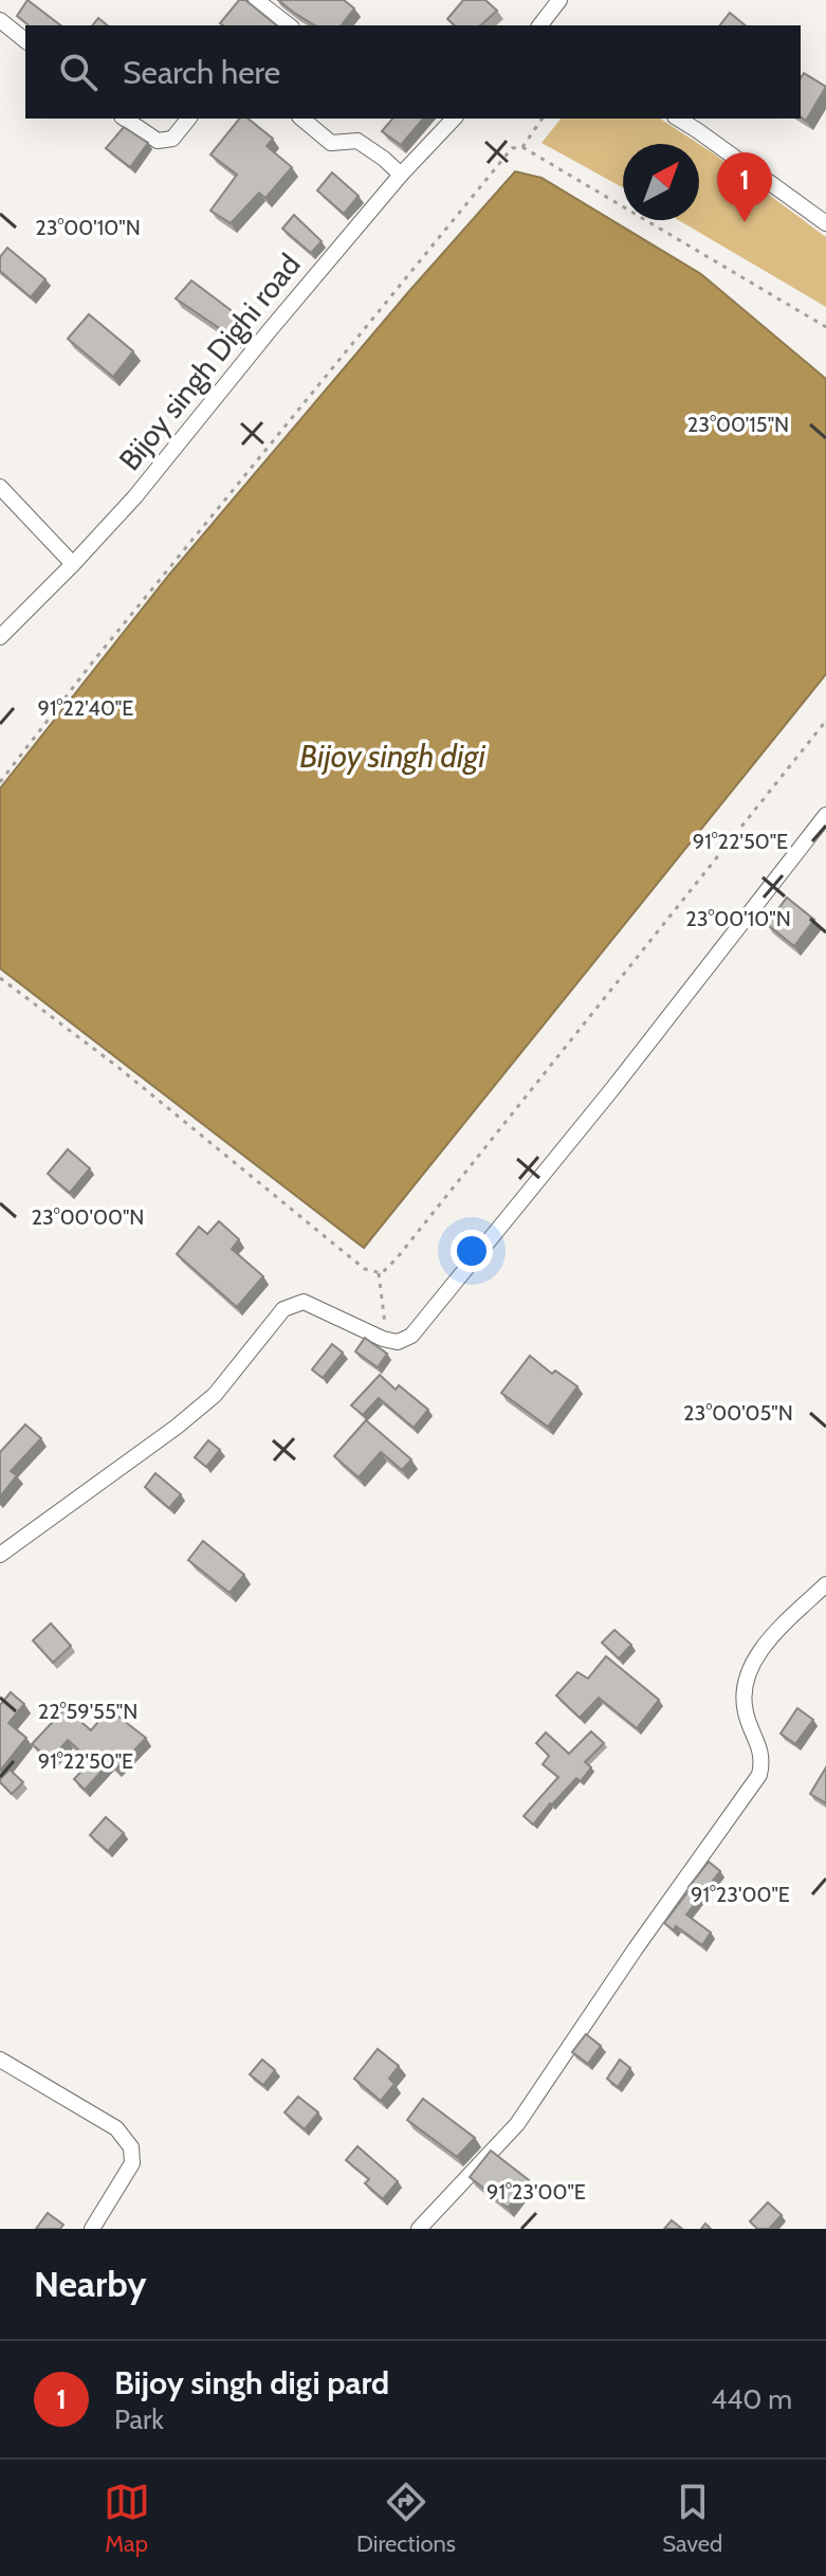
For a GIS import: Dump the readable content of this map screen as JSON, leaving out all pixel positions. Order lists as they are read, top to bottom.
{
  "streets": {
    "street": ["Bijoy singh Dighi road"]
  },
  "water": ["Bijoy singh digi"],
  "north": "top right",
  "page": {
    "search": "Search here",
    "pins": "1",
    "heading": "Nearby",
    "list": [
      {
        "mark": "1",
        "name": "Bijoy singh digi pard",
        "note": "Park",
        "value": "440 m"
      }
    ],
    "nav": ["Map", "Directions", "Saved"]
  },
  "coordinates": [
    "23°00'10\"N",
    "23°00'15\"N",
    "91°22'40\"E",
    "91°22'50\"E",
    "23°00'00\"N",
    "23°00'05\"N",
    "22°59'55\"N",
    "91°23'00\"E"
  ]
}
